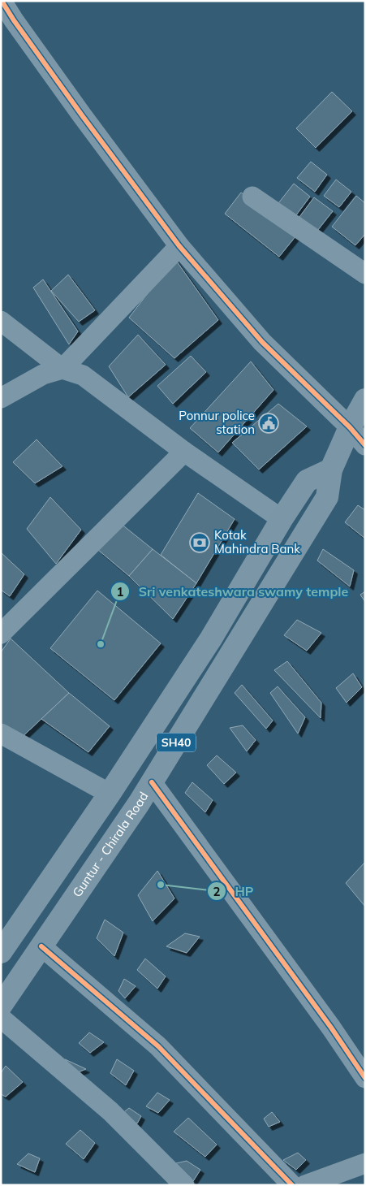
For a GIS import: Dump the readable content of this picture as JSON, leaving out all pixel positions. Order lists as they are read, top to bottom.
{
  "streets": {
    "main road": ["SH40", "Guntur - Chirala Road"]
  },
  "crossings": [
    ["SH40", "Guntur - Chirala Road"]
  ],
  "places": {
    "public building": ["Ponnur police station"],
    "bank": ["Kotak Mahindra Bank"],
    "other": ["Sri venkateshwara swamy temple", "HP"]
  }
}
